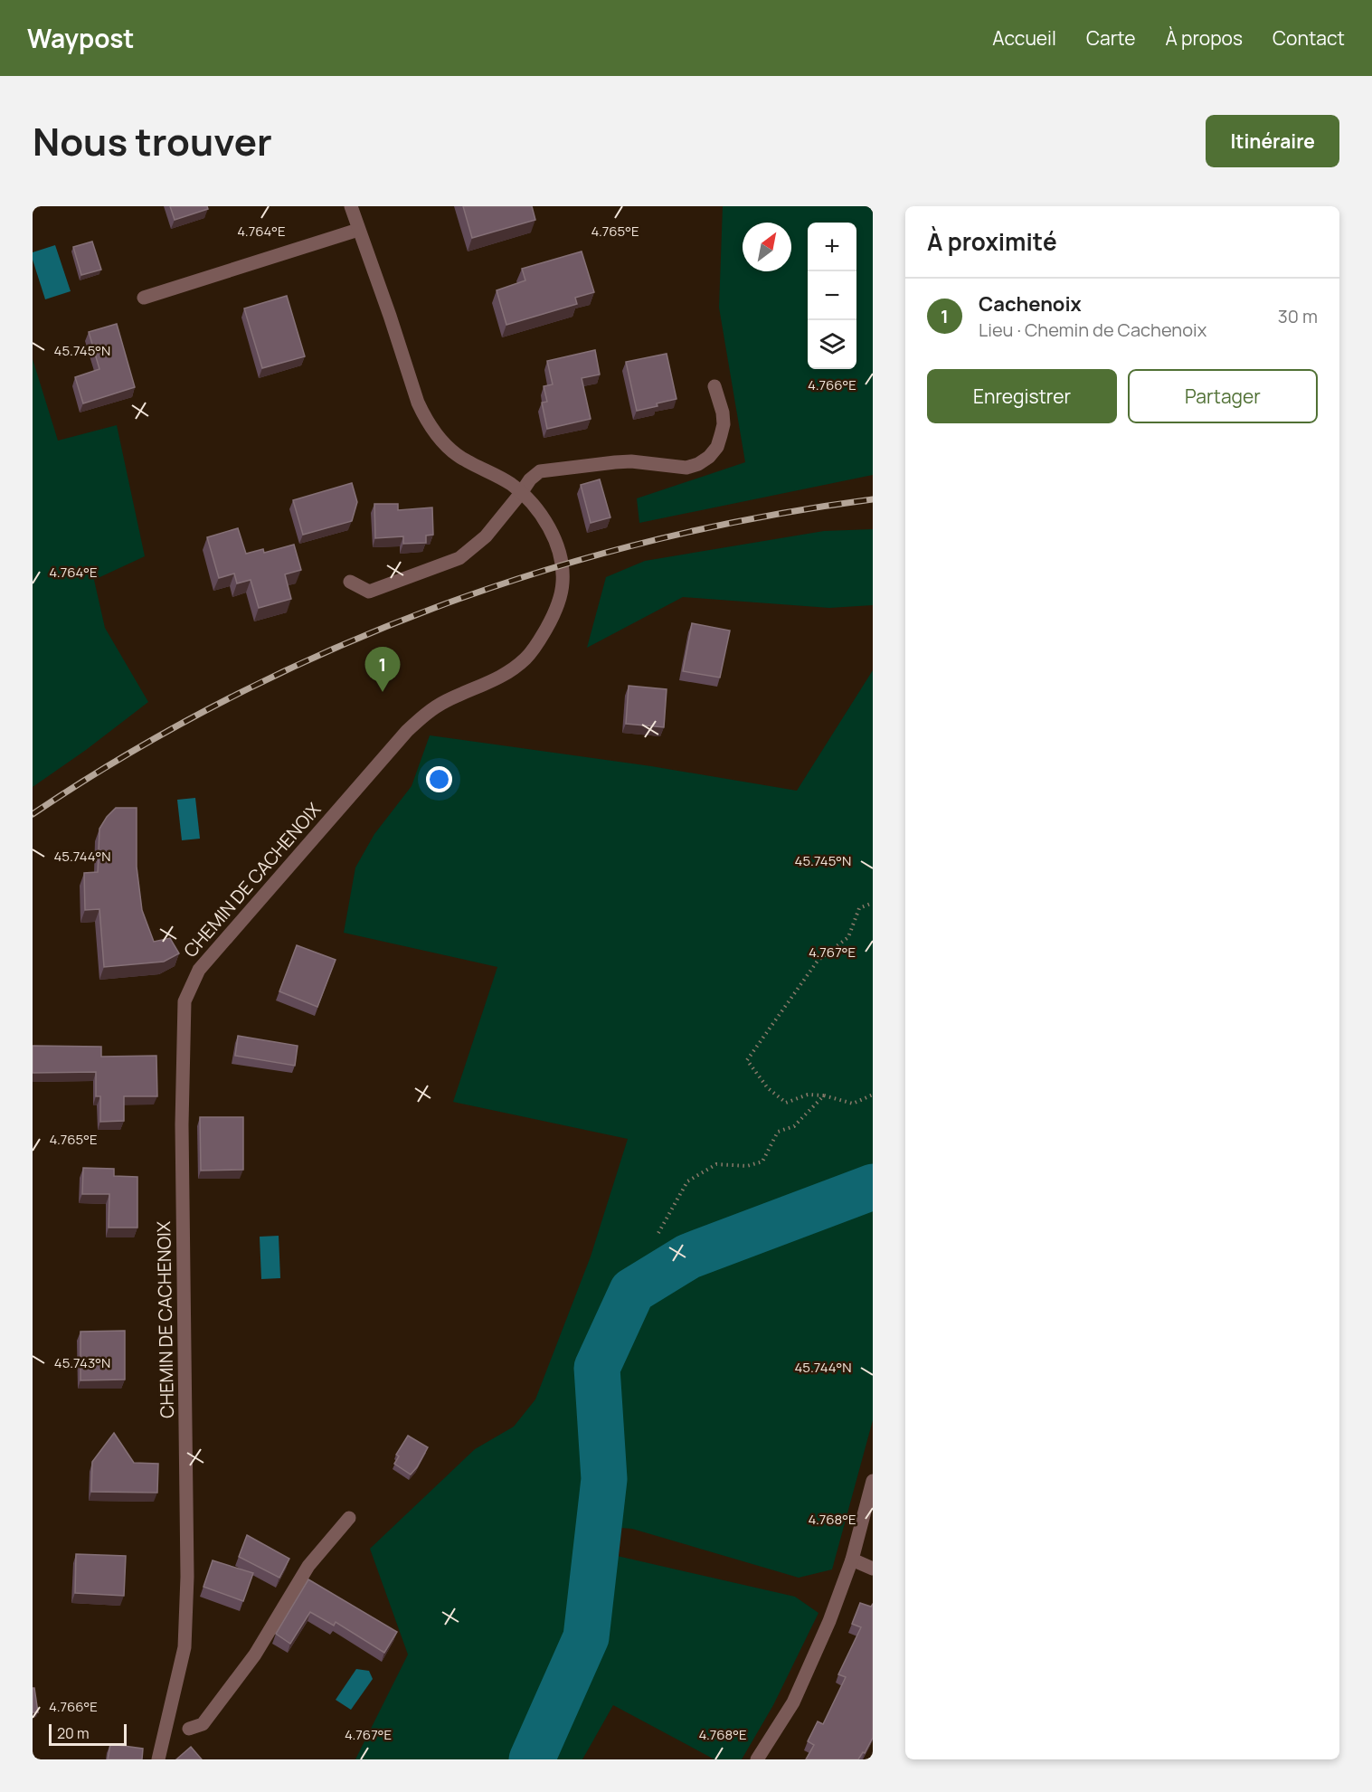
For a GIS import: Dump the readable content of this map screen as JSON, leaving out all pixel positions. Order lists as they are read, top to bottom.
{
  "streets": {
    "street": ["CHEMIN DE CACHENOIX"]
  },
  "scale_bar": "20 m",
  "north": "top right",
  "page": {
    "header": "Waypost",
    "nav": [
      "Accueil",
      "Carte",
      "À propos",
      "Contact"
    ],
    "title": "Nous trouver",
    "buttons": [
      "Itinéraire",
      ["Enregistrer", "Partager"]
    ],
    "heading": "À proximité",
    "map_buttons": ["+", "−"],
    "list": [
      {
        "mark": "1",
        "name": "Cachenoix",
        "note": "Lieu · Chemin de Cachenoix",
        "value": "30 m"
      }
    ],
    "pins": "1",
    "scale": "20 m"
  },
  "coordinates": [
    "4.764°E",
    "4.765°E",
    "45.745°N",
    "4.766°E",
    "45.744°N",
    "4.767°E",
    "45.743°N",
    "4.768°E"
  ]
}
